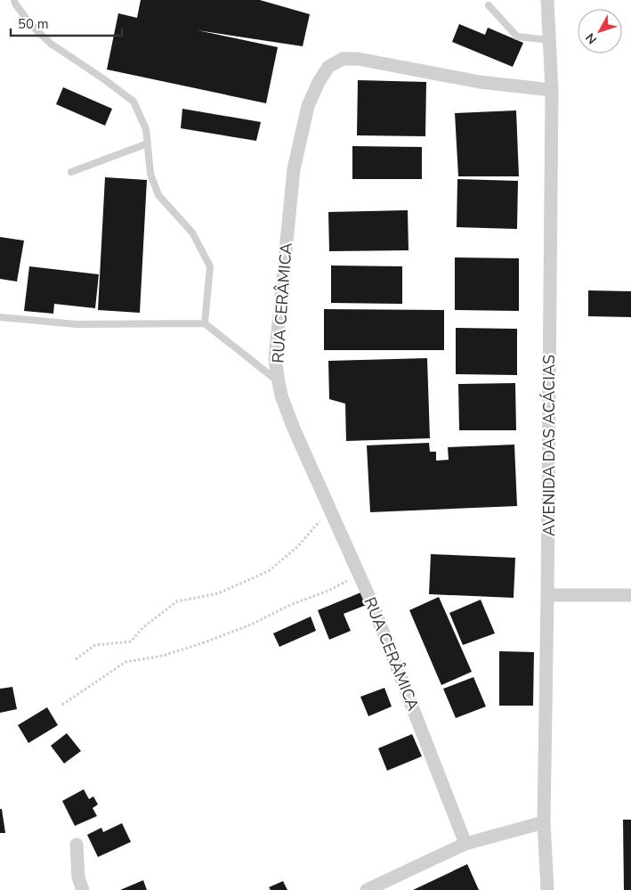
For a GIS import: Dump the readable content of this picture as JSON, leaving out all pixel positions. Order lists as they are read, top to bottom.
{
  "streets": {
    "street": ["RUA CERÂMICA", "AVENIDA DAS ACÁCIAS"]
  },
  "crossings": [
    ["RUA CERÂMICA", "AVENIDA DAS ACÁCIAS"]
  ],
  "scale_bar": "50 m",
  "north": "bottom left"
}
